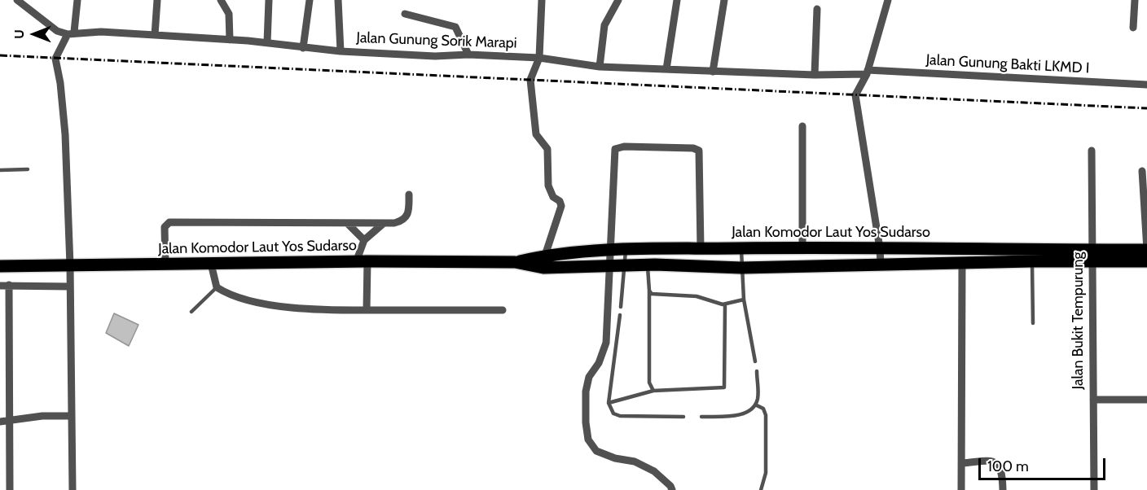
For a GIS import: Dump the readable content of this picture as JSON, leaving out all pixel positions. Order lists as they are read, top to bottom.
{
  "streets": {
    "highway": ["Jalan Komodor Laut Yos Sudarso"],
    "street": ["Jalan Gunung Sorik Marapi", "Jalan Gunung Bakti LKMD I", "Jalan Bukit Tempurung"]
  },
  "crossings": [
    ["Jalan Gunung Sorik Marapi", "Jalan Gunung Bakti LKMD I"],
    ["Jalan Komodor Laut Yos Sudarso", "Jalan Bukit Tempurung"]
  ],
  "scale_bar": "100 m",
  "north": "left"
}
